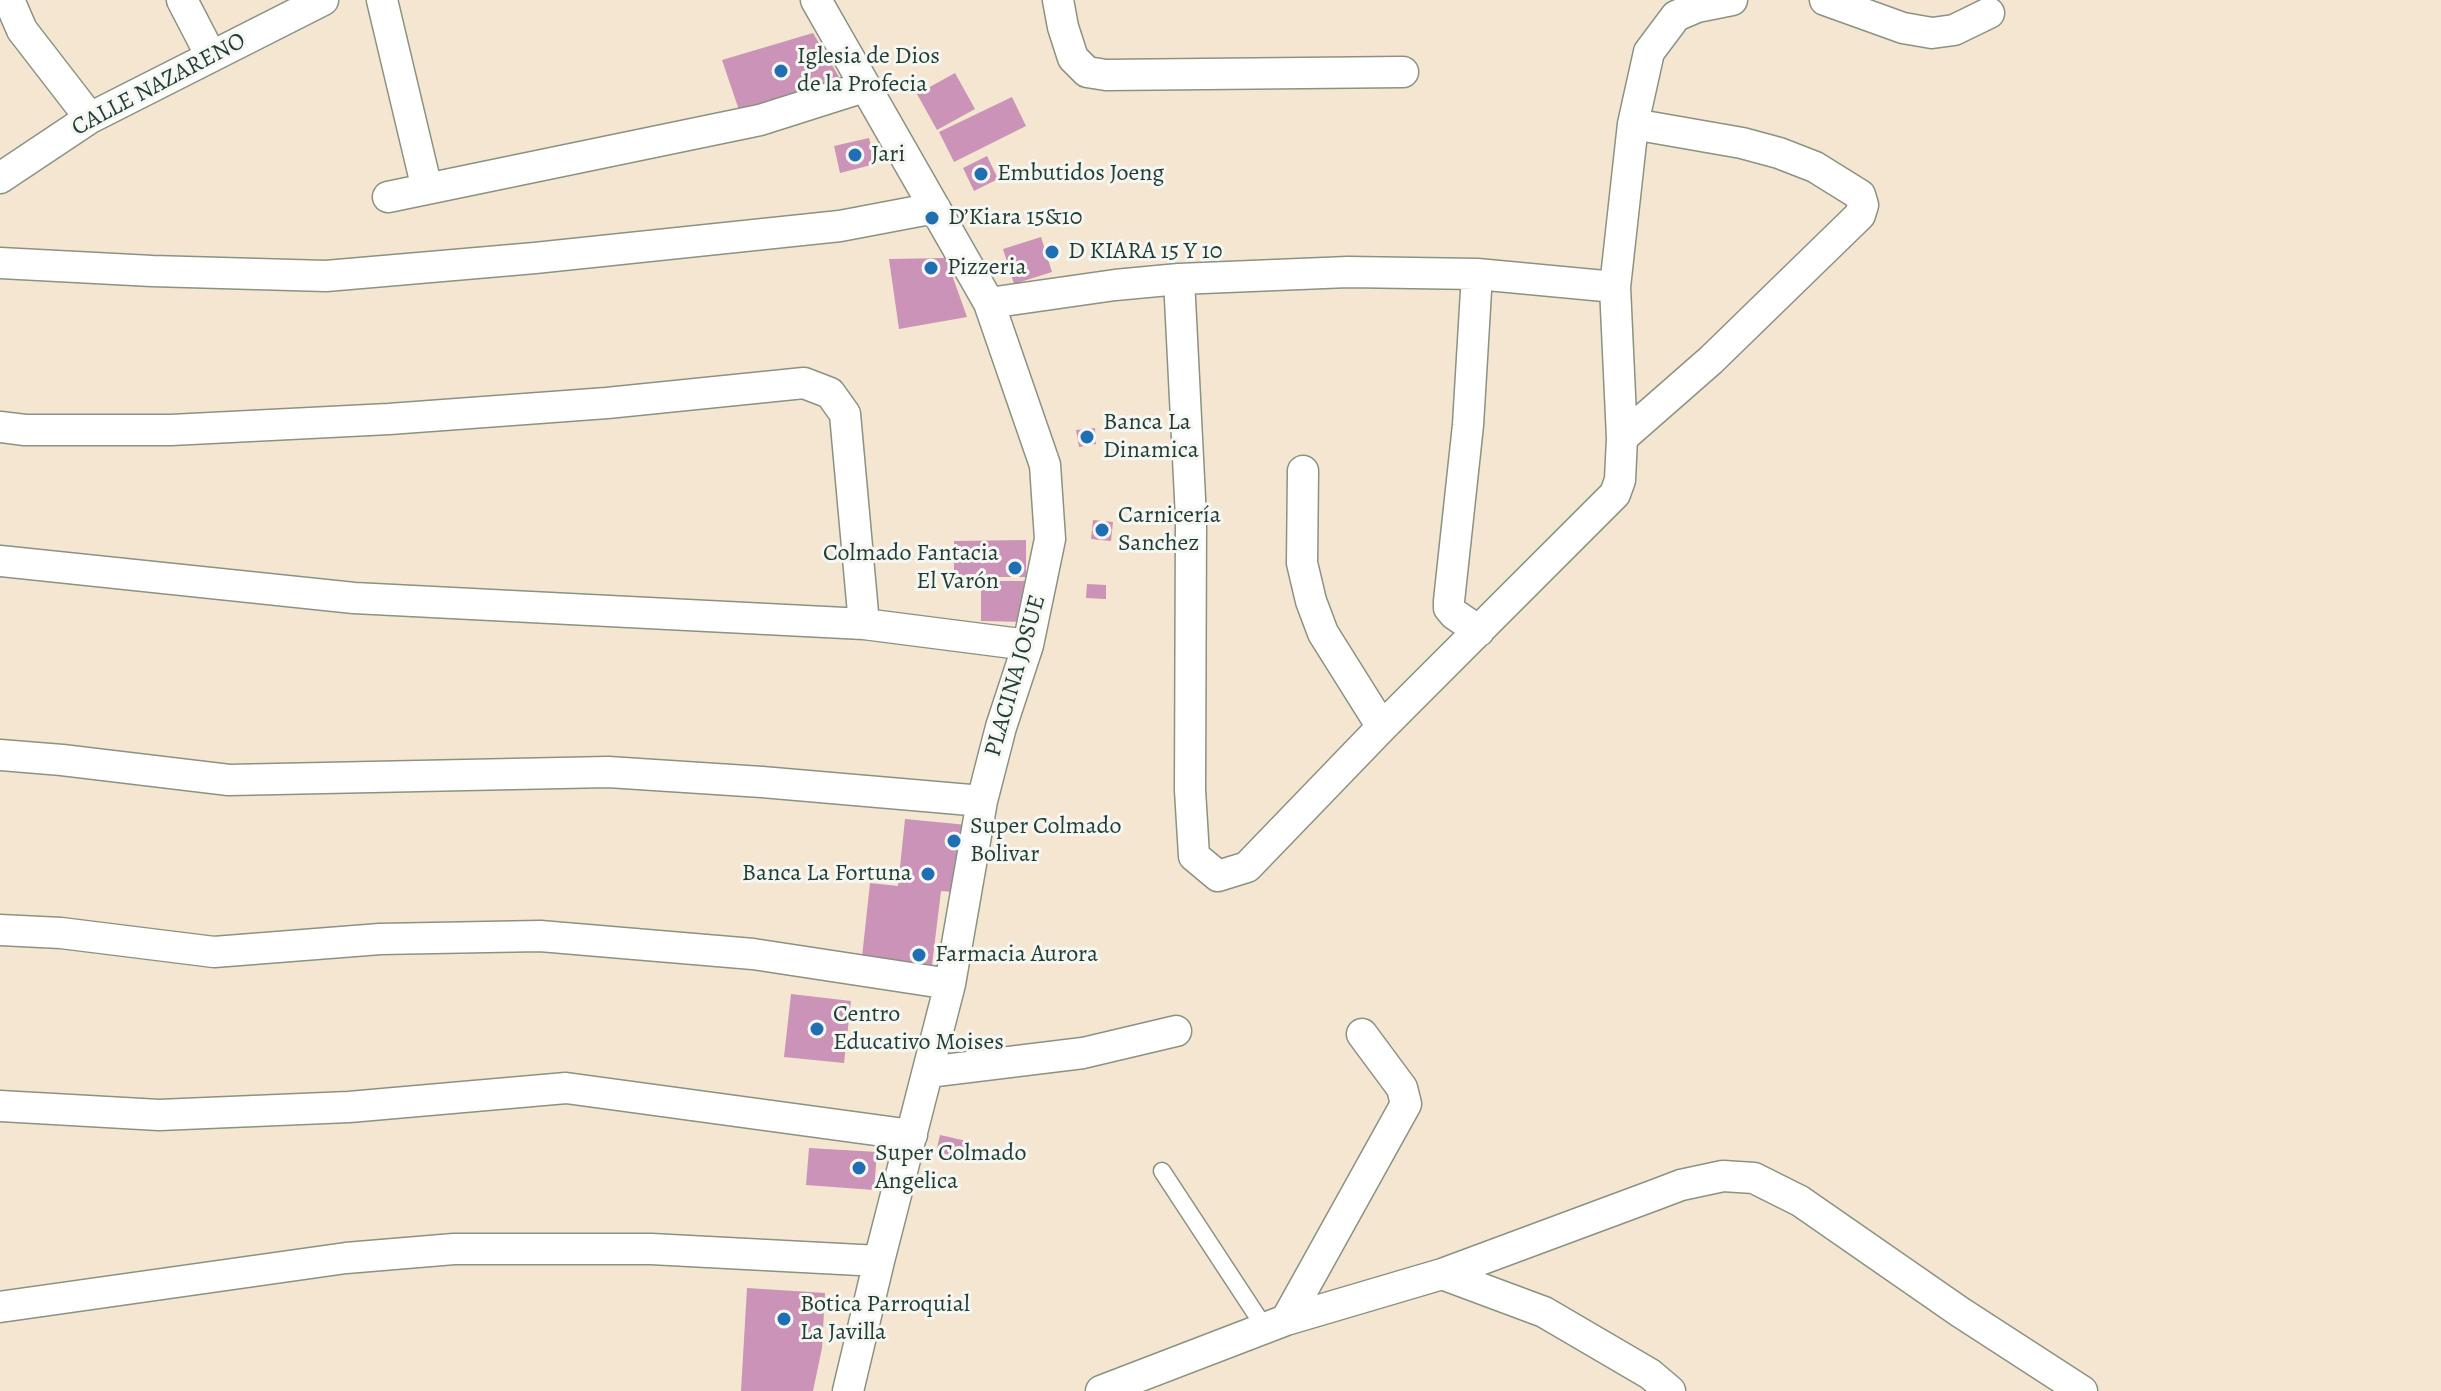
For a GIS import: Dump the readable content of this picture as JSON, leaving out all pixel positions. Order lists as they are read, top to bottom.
{
  "streets": {
    "street": ["CALLE NAZARENO", "PLACINA JOSUE"]
  },
  "places": [
    "Iglesia de Dios de la Profecia",
    "Jari",
    "Embutidos Joeng",
    "D’Kiara 15&10",
    "D KIARA 15 Y 10",
    "Pizzeria",
    "Banca La Dinamica",
    "Carnicería Sanchez",
    "Colmado Fantacia El Varón",
    "Super Colmado Bolivar",
    "Banca La Fortuna",
    "Farmacia Aurora",
    "Centro Educativo Moises",
    "Super Colmado Angelica",
    "Botica Parroquial La Javilla"
  ]
}
